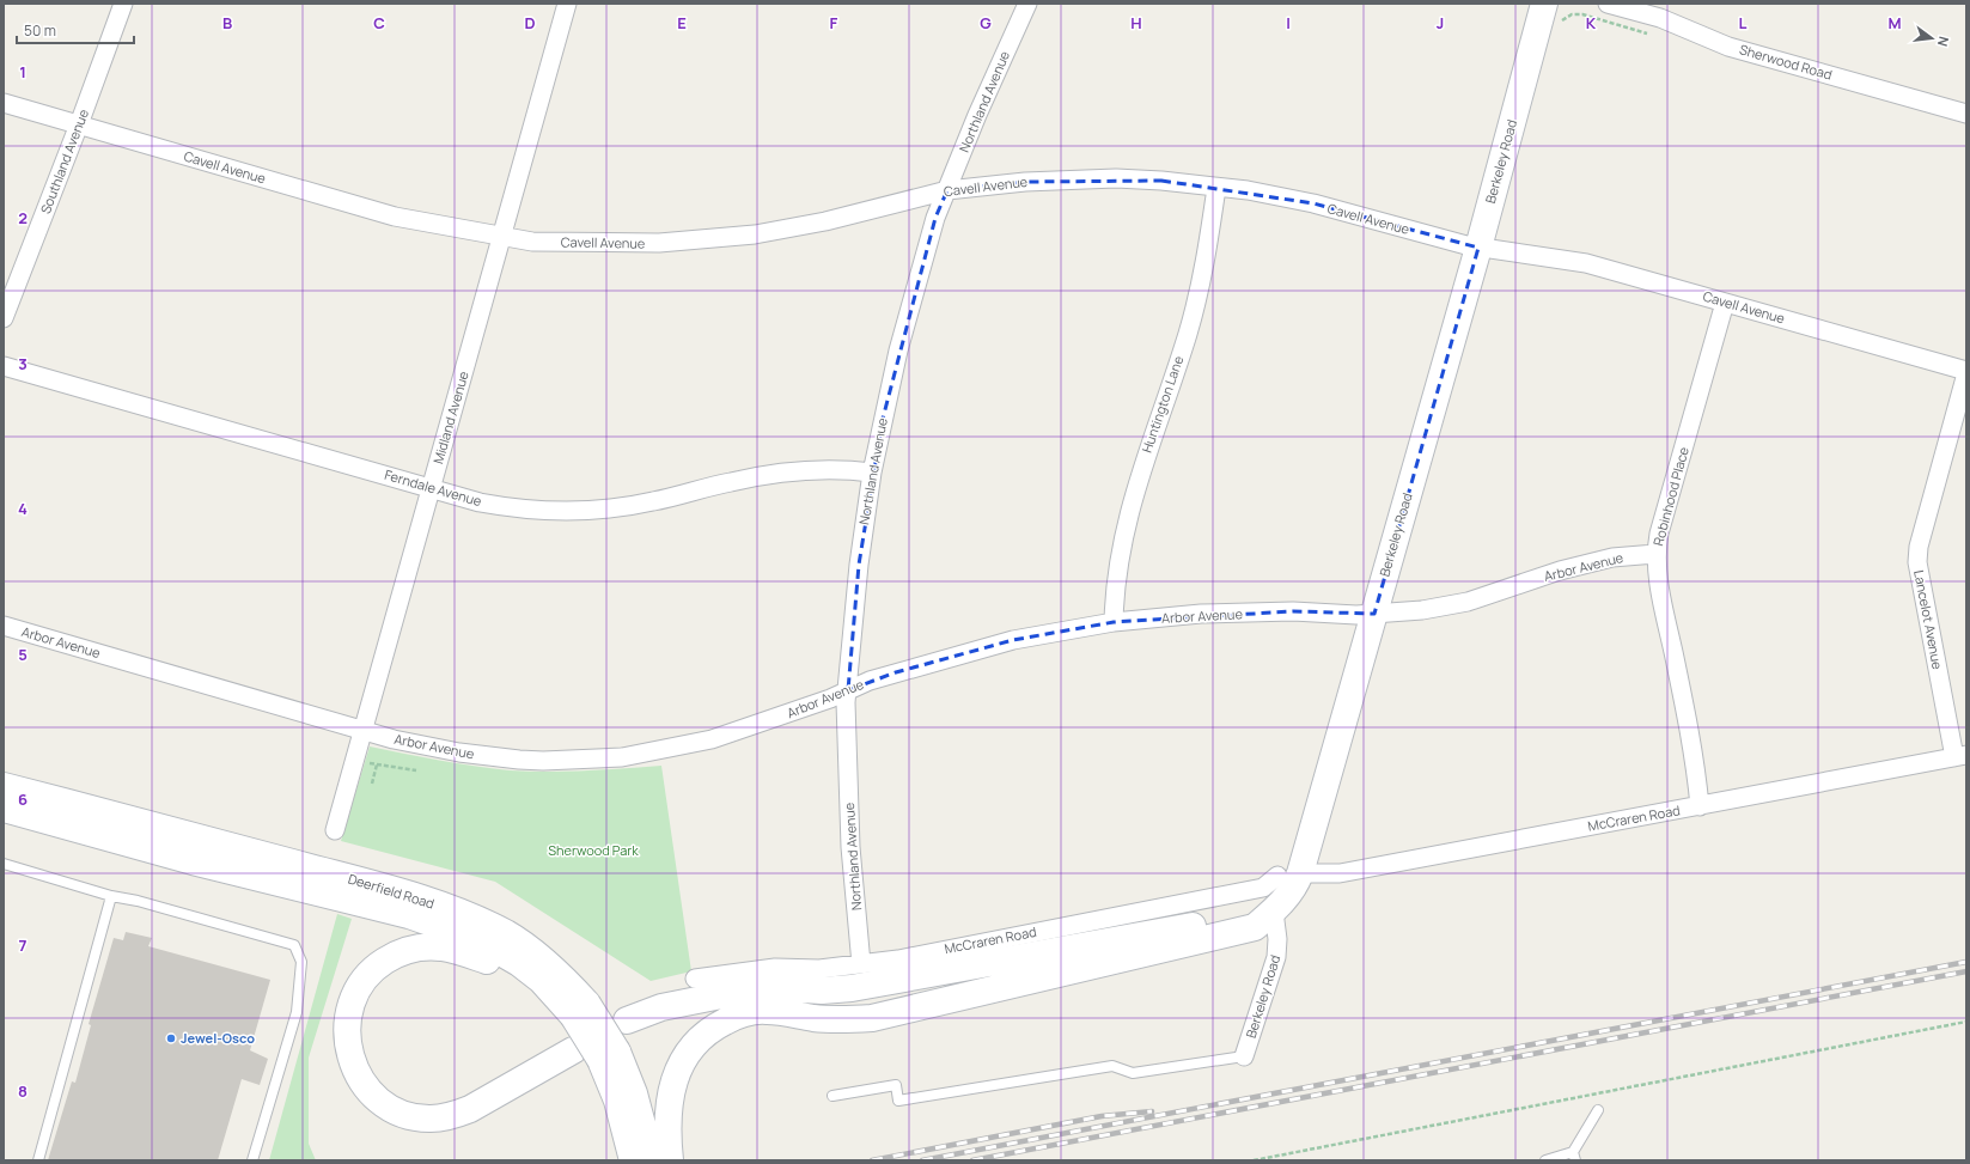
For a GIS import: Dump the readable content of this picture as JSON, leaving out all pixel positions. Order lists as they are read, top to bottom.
{
  "streets": {
    "main road": ["Berkeley Road", "Deerfield Road"],
    "street": [
      "Sherwood Road",
      "Northland Avenue",
      "Southland Avenue",
      "Cavell Avenue",
      "Huntington Lane",
      "Midland Avenue",
      "Ferndale Avenue",
      "Robinhood Place",
      "Arbor Avenue",
      "Lancelot Avenue",
      "McCraren Road"
    ]
  },
  "crossings": [
    ["Northland Avenue", "Cavell Avenue"],
    ["Northland Avenue", "Ferndale Avenue"],
    ["Northland Avenue", "Arbor Avenue"],
    ["Northland Avenue", "McCraren Road"],
    ["Southland Avenue", "Cavell Avenue"],
    ["Berkeley Road", "Cavell Avenue"],
    ["Berkeley Road", "Arbor Avenue"],
    ["Berkeley Road", "McCraren Road"],
    ["Cavell Avenue", "Huntington Lane"],
    ["Cavell Avenue", "Midland Avenue"],
    ["Cavell Avenue", "Robinhood Place"],
    ["Cavell Avenue", "Lancelot Avenue"],
    ["Huntington Lane", "Arbor Avenue"],
    ["Midland Avenue", "Ferndale Avenue"],
    ["Midland Avenue", "Arbor Avenue"],
    ["Robinhood Place", "Arbor Avenue"],
    ["Robinhood Place", "McCraren Road"],
    ["Lancelot Avenue", "McCraren Road"]
  ],
  "parks": ["Sherwood Park"],
  "places": ["Jewel-Osco"],
  "scale_bar": "50 m",
  "north": "right",
  "grid": {
    "columns": [
      "B",
      "C",
      "D",
      "E",
      "F",
      "G",
      "H",
      "I",
      "J",
      "K",
      "L",
      "M"
    ],
    "rows": [
      "1",
      "2",
      "3",
      "4",
      "5",
      "6",
      "7",
      "8"
    ]
  }
}
